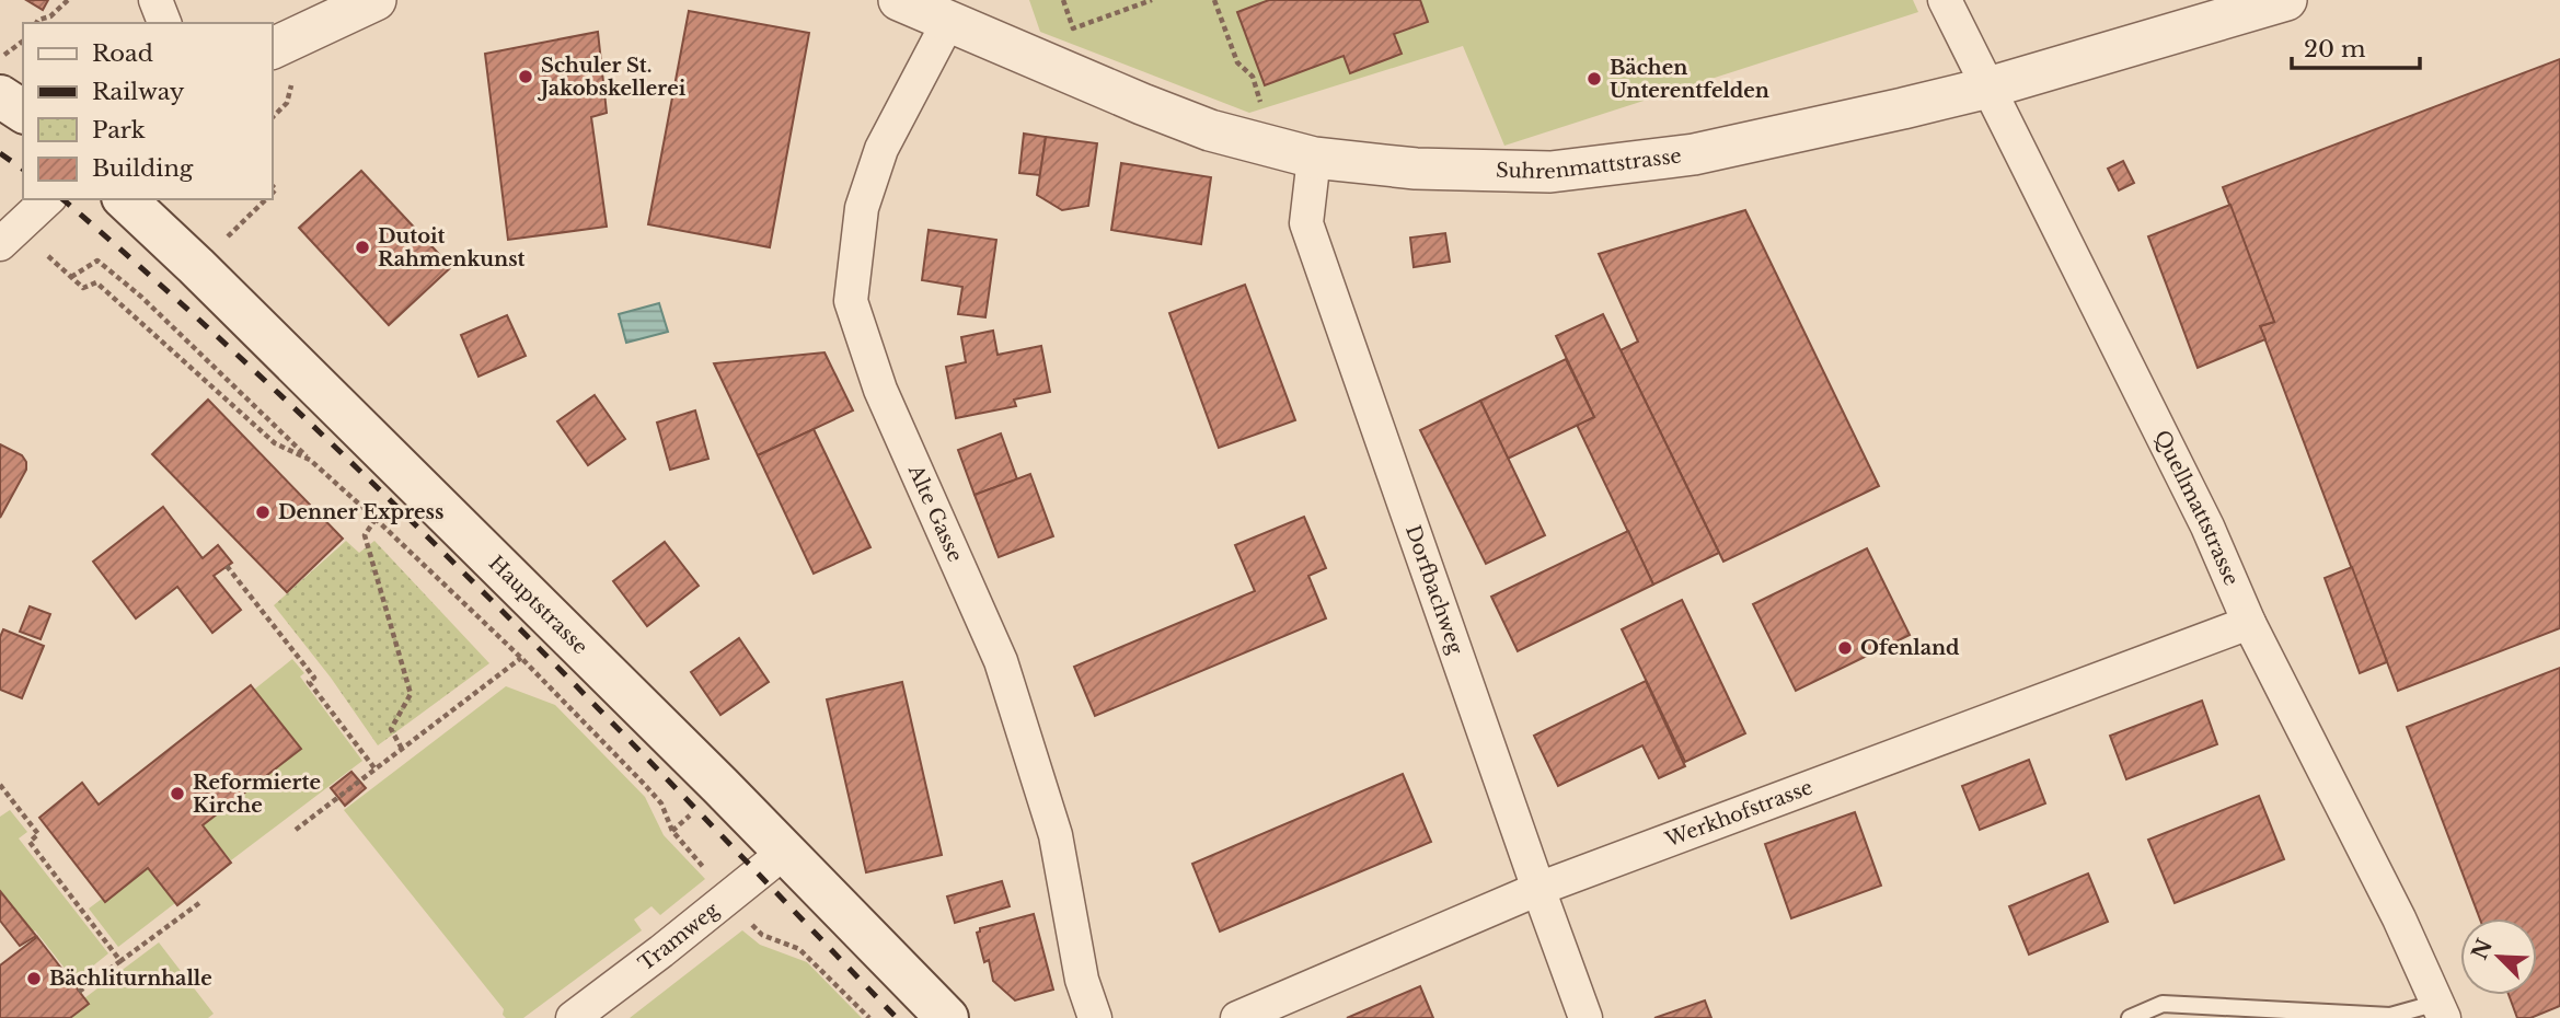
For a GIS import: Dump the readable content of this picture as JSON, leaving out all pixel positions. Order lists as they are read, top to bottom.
{
  "streets": {
    "main road": ["Hauptstrasse"],
    "street": [
      "Suhrenmattstrasse",
      "Quellmattstrasse",
      "Alte Gasse",
      "Dorfbachweg",
      "Werkhofstrasse",
      "Tramweg"
    ]
  },
  "crossings": [
    ["Suhrenmattstrasse", "Quellmattstrasse"],
    ["Suhrenmattstrasse", "Alte Gasse"],
    ["Suhrenmattstrasse", "Dorfbachweg"],
    ["Quellmattstrasse", "Werkhofstrasse"],
    ["Dorfbachweg", "Werkhofstrasse"],
    ["Hauptstrasse", "Tramweg"]
  ],
  "places": [
    "Schuler St. Jakobskellerei",
    "Bächen Unterentfelden",
    "Dutoit Rahmenkunst",
    "Denner Express",
    "Ofenland",
    "Reformierte Kirche",
    "Bächliturnhalle"
  ],
  "legend": [
    "Road",
    "Railway",
    "Park",
    "Building"
  ],
  "scale_bar": "20 m",
  "north": "top left"
}
